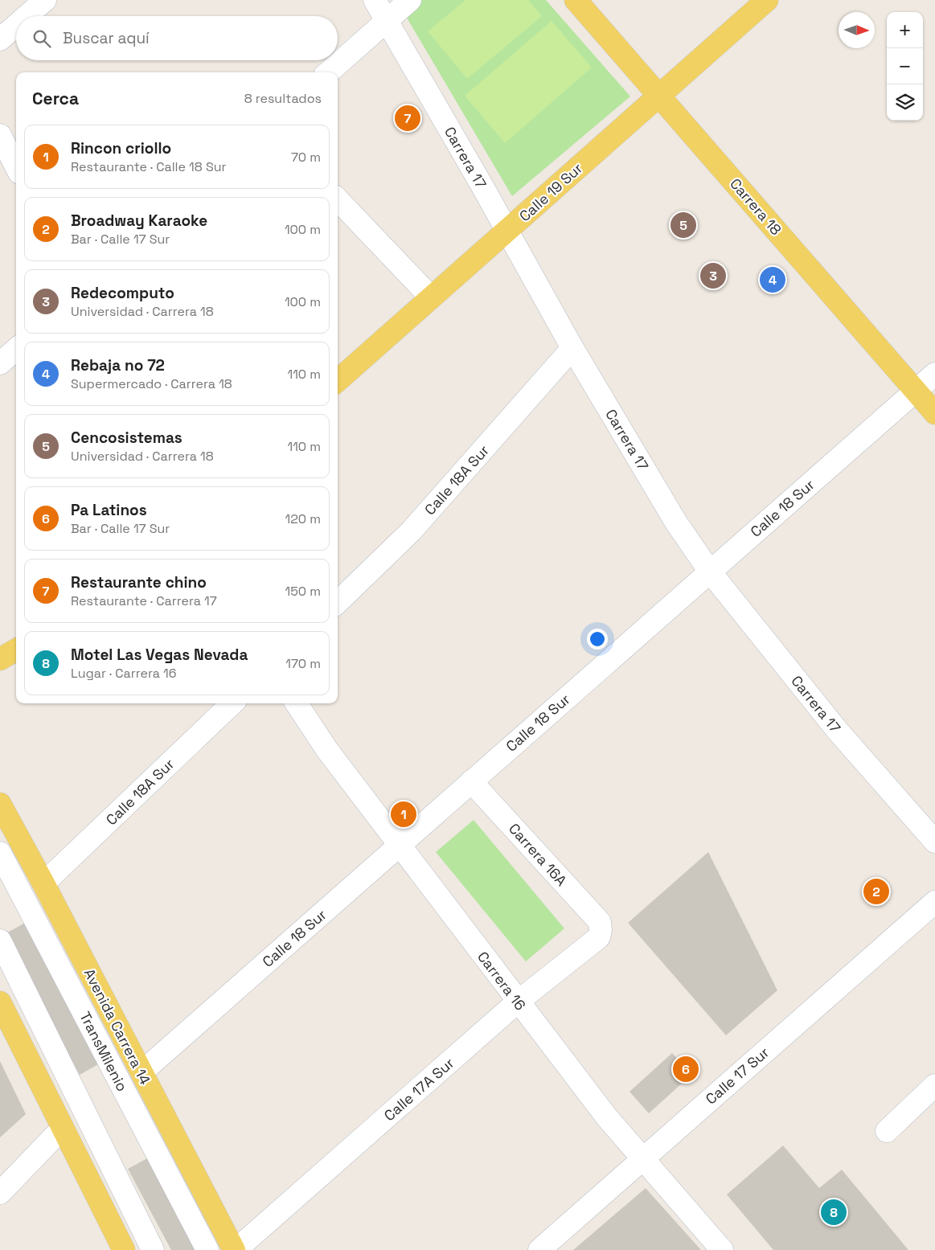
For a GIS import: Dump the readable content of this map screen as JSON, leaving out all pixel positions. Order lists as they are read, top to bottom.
{
  "streets": {
    "main road": ["Calle 19 Sur", "Carrera 18", "Avenida Carrera 14"],
    "street": [
      "Carrera 17",
      "Calle 18A Sur",
      "Calle 18 Sur",
      "Carrera 16A",
      "Carrera 16",
      "TransMilenio",
      "Calle 17 Sur",
      "Calle 17A Sur"
    ]
  },
  "crossings": [
    ["Carrera 17", "Calle 19 Sur"],
    ["Carrera 17", "Calle 18A Sur"],
    ["Carrera 17", "Calle 18 Sur"],
    ["Calle 19 Sur", "Carrera 18"],
    ["Carrera 18", "Calle 18 Sur"],
    ["Calle 18A Sur", "Avenida Carrera 14"],
    ["Calle 18 Sur", "Carrera 16A"],
    ["Calle 18 Sur", "Carrera 16"],
    ["Calle 18 Sur", "Avenida Carrera 14"],
    ["Carrera 16A", "Calle 17A Sur"],
    ["Carrera 16", "Calle 17 Sur"],
    ["Carrera 16", "Calle 17A Sur"],
    ["Avenida Carrera 14", "Calle 17A Sur"]
  ],
  "north": "right",
  "page": {
    "map_buttons": ["+", "−"],
    "search": "Buscar aquí",
    "heading": ["Cerca", "8 resultados"],
    "pins": [
      "7",
      "5",
      "3",
      "4",
      "1",
      "2",
      "6",
      "8"
    ],
    "list": [
      {
        "mark": "1",
        "name": "Rincon criollo",
        "note": "Restaurante · Calle 18 Sur",
        "value": "70 m"
      },
      {
        "mark": "2",
        "name": "Broadway Karaoke",
        "note": "Bar · Calle 17 Sur",
        "value": "100 m"
      },
      {
        "mark": "3",
        "name": "Redecomputo",
        "note": "Universidad · Carrera 18",
        "value": "100 m"
      },
      {
        "mark": "4",
        "name": "Rebaja no 72",
        "note": "Supermercado · Carrera 18",
        "value": "110 m"
      },
      {
        "mark": "5",
        "name": "Cencosistemas",
        "note": "Universidad · Carrera 18",
        "value": "110 m"
      },
      {
        "mark": "6",
        "name": "Pa Latinos",
        "note": "Bar · Calle 17 Sur",
        "value": "120 m"
      },
      {
        "mark": "7",
        "name": "Restaurante chino",
        "note": "Restaurante · Carrera 17",
        "value": "150 m"
      },
      {
        "mark": "8",
        "name": "Motel Las Vegas Nevada",
        "note": "Lugar · Carrera 16",
        "value": "170 m"
      }
    ]
  }
}
